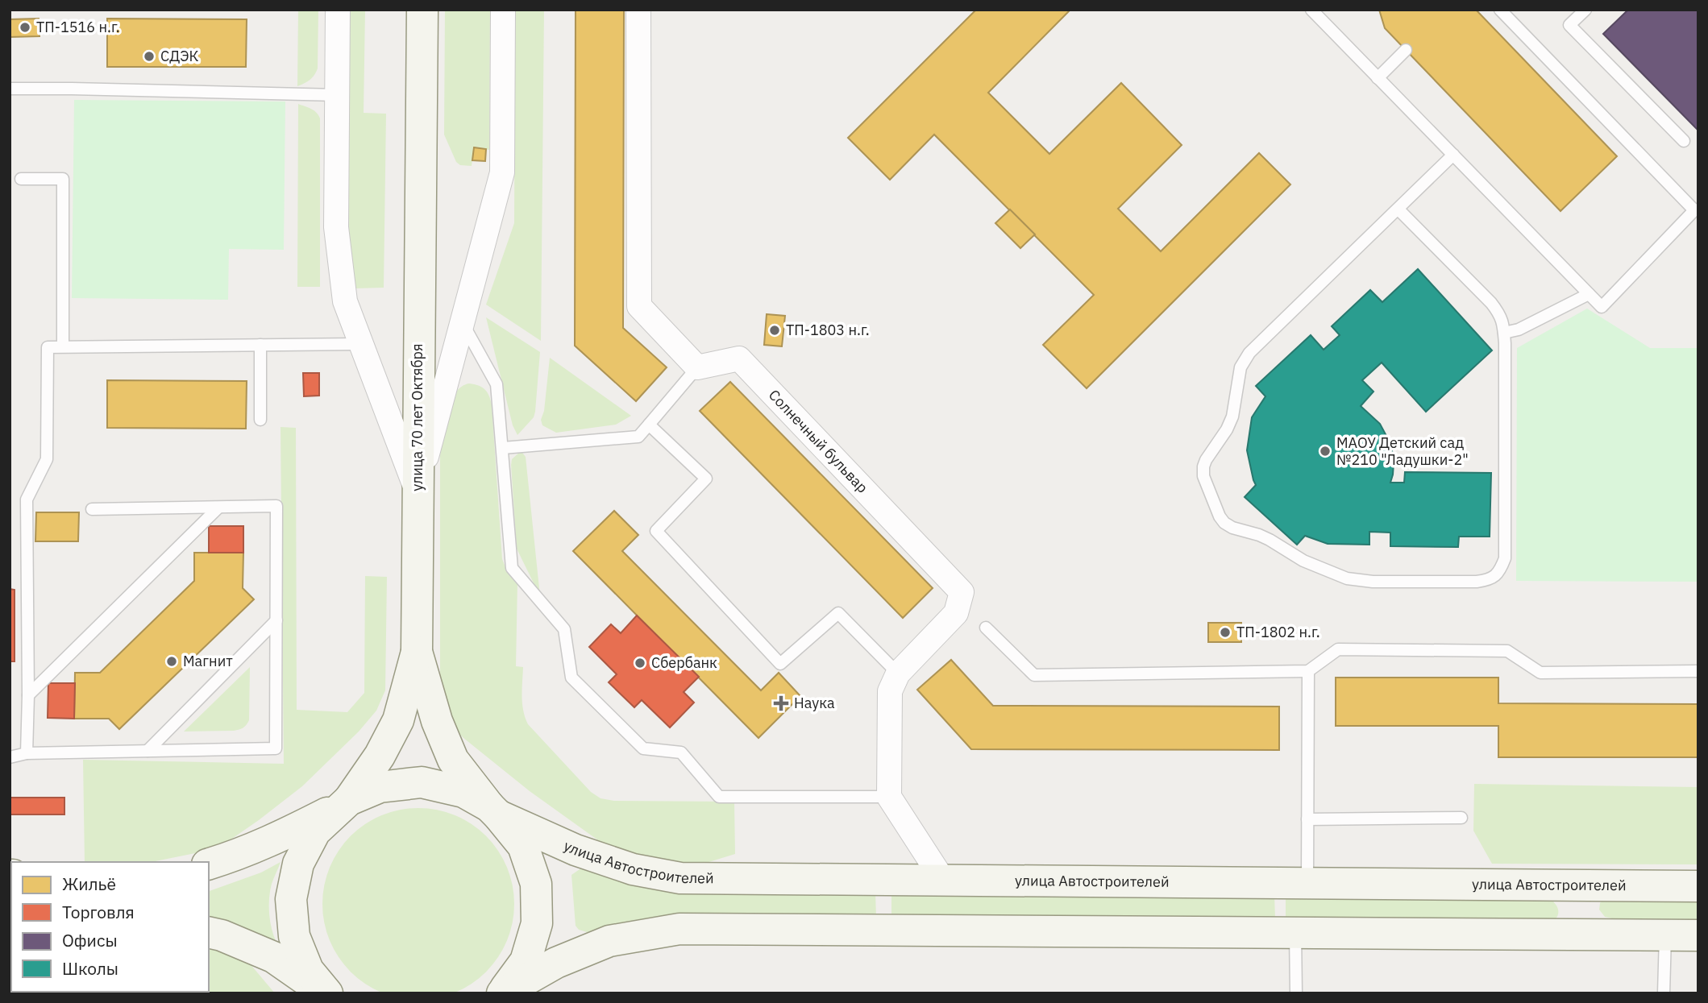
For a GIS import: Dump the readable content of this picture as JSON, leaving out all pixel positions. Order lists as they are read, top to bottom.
{
  "streets": {
    "main road": ["улица 70 лет Октября", "улица Автостроителей"],
    "street": ["Солнечный бульвар"]
  },
  "crossings": [
    ["улица 70 лет Октября", "улица Автостроителей"]
  ],
  "places": {
    "other": [
      "ТП-1516 н.г.",
      "СДЭК",
      "ТП-1803 н.г.",
      "МАОУ Детский сад №210 \"Ладушки-2\"",
      "ТП-1802 н.г.",
      "Магнит",
      "Сбербанк"
    ],
    "health": ["Наука"]
  },
  "legend": [
    "Жильё",
    "Торговля",
    "Офисы",
    "Школы"
  ]
}
